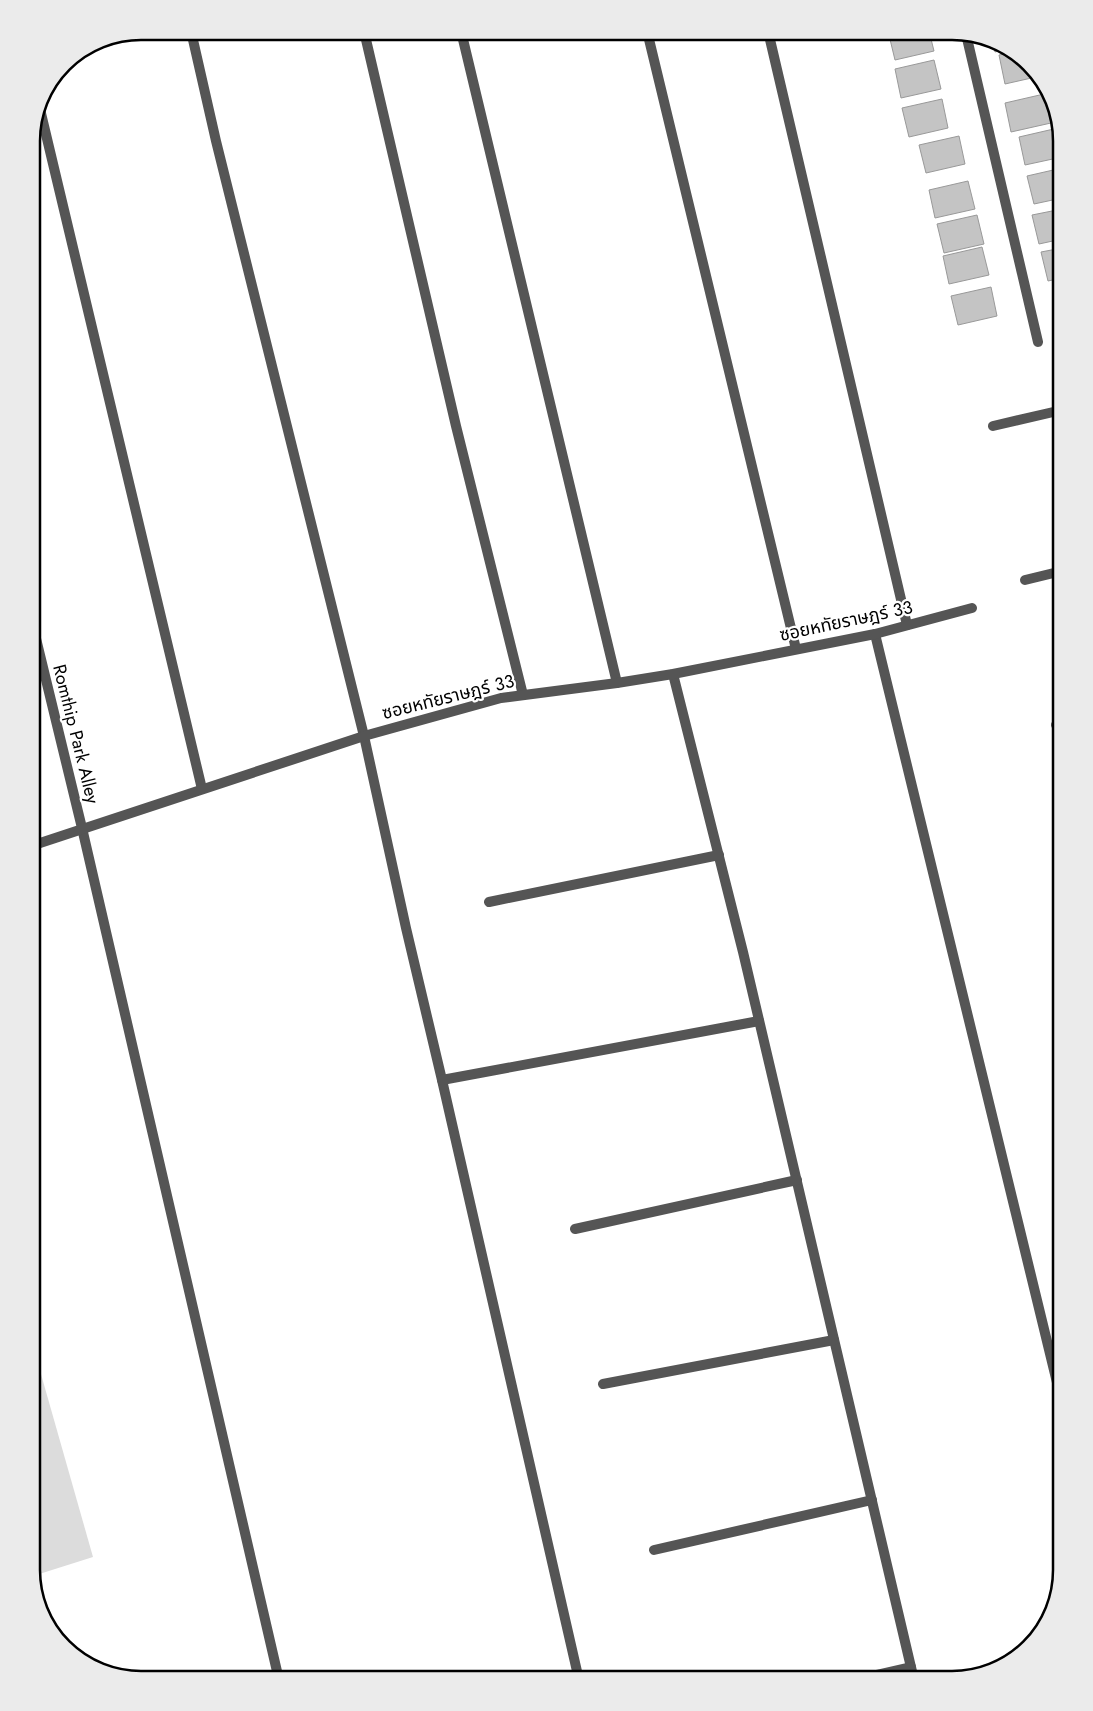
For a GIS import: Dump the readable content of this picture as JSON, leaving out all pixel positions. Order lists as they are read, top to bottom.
{
  "streets": {
    "street": ["ซอยหทัยราษฎร์ 33", "Romthip Park Alley"]
  },
  "crossings": [
    ["ซอยหทัยราษฎร์ 33", "Romthip Park Alley"]
  ]
}
